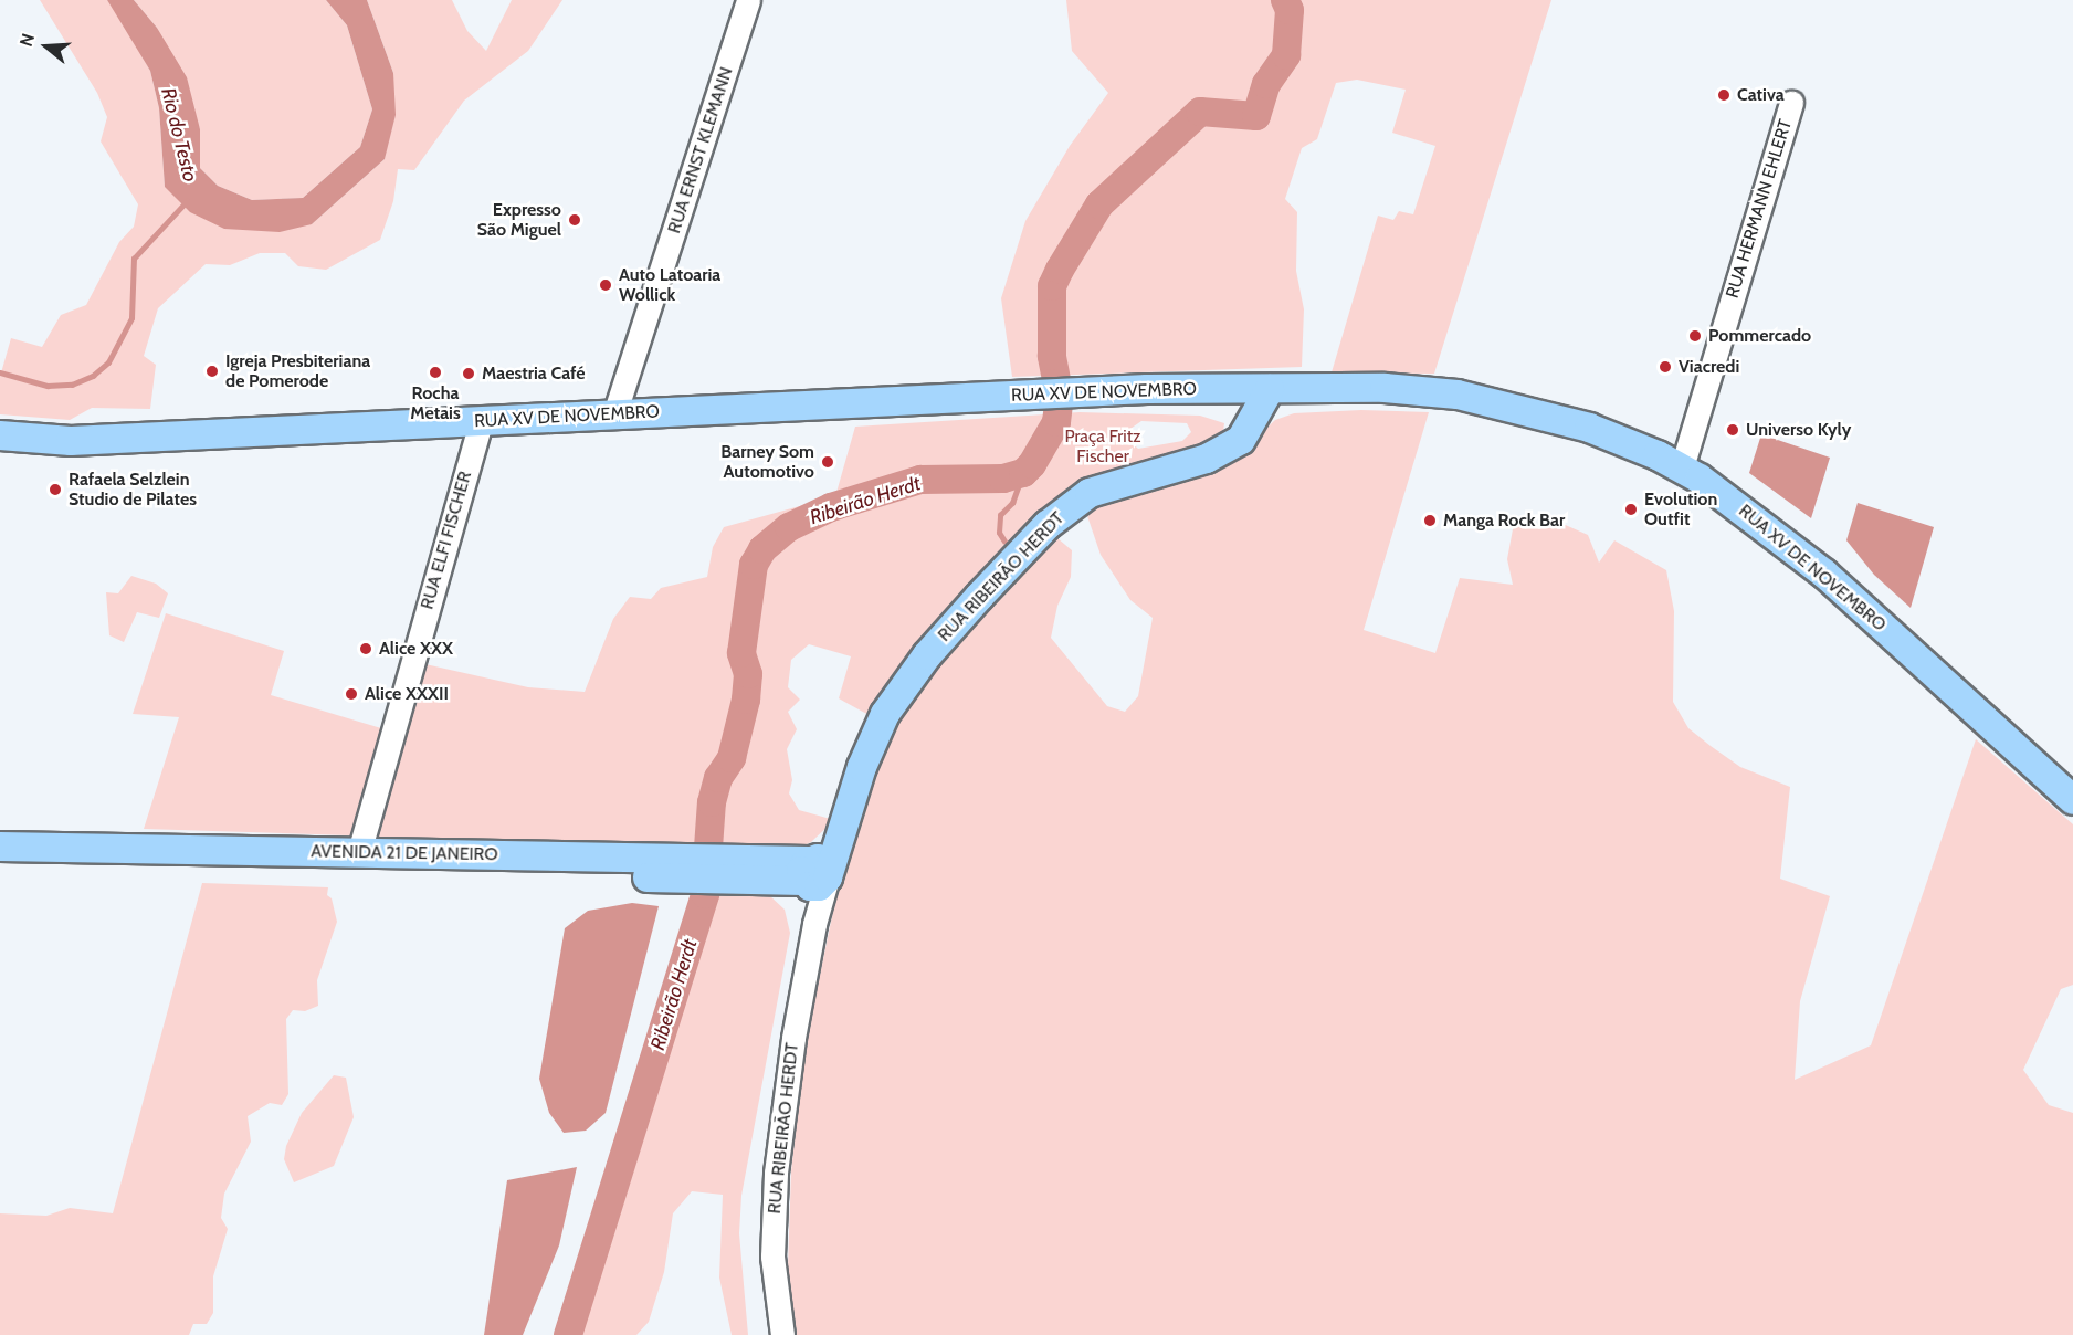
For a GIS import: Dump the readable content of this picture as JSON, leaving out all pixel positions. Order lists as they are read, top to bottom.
{
  "streets": {
    "main road": ["RUA XV DE NOVEMBRO", "RUA RIBEIRÃO HERDT", "AVENIDA 21 DE JANEIRO"],
    "street": ["RUA ERNST KLEMANN", "RUA HERMANN EHLERT", "RUA ELFI FISCHER"]
  },
  "crossings": [
    ["RUA ERNST KLEMANN", "RUA XV DE NOVEMBRO"],
    ["RUA HERMANN EHLERT", "RUA XV DE NOVEMBRO"],
    ["RUA XV DE NOVEMBRO", "RUA ELFI FISCHER"],
    ["RUA XV DE NOVEMBRO", "RUA RIBEIRÃO HERDT"],
    ["RUA ELFI FISCHER", "AVENIDA 21 DE JANEIRO"],
    ["RUA RIBEIRÃO HERDT", "AVENIDA 21 DE JANEIRO"]
  ],
  "water": ["Rio do Testo", "Ribeirão Herdt"],
  "parks": ["Praça Fritz Fischer"],
  "places": [
    "Cativa",
    "Expresso São Miguel",
    "Auto Latoaria Wollick",
    "Pommercado",
    "Viacredi",
    "Igreja Presbiteriana de Pomerode",
    "Rocha Metais",
    "Maestria Café",
    "Universo Kyly",
    "Barney Som Automotivo",
    "Rafaela Selzlein Studio de Pilates",
    "Evolution Outfit",
    "Manga Rock Bar",
    "Alice XXX",
    "Alice XXXII"
  ],
  "north": "left"
}
